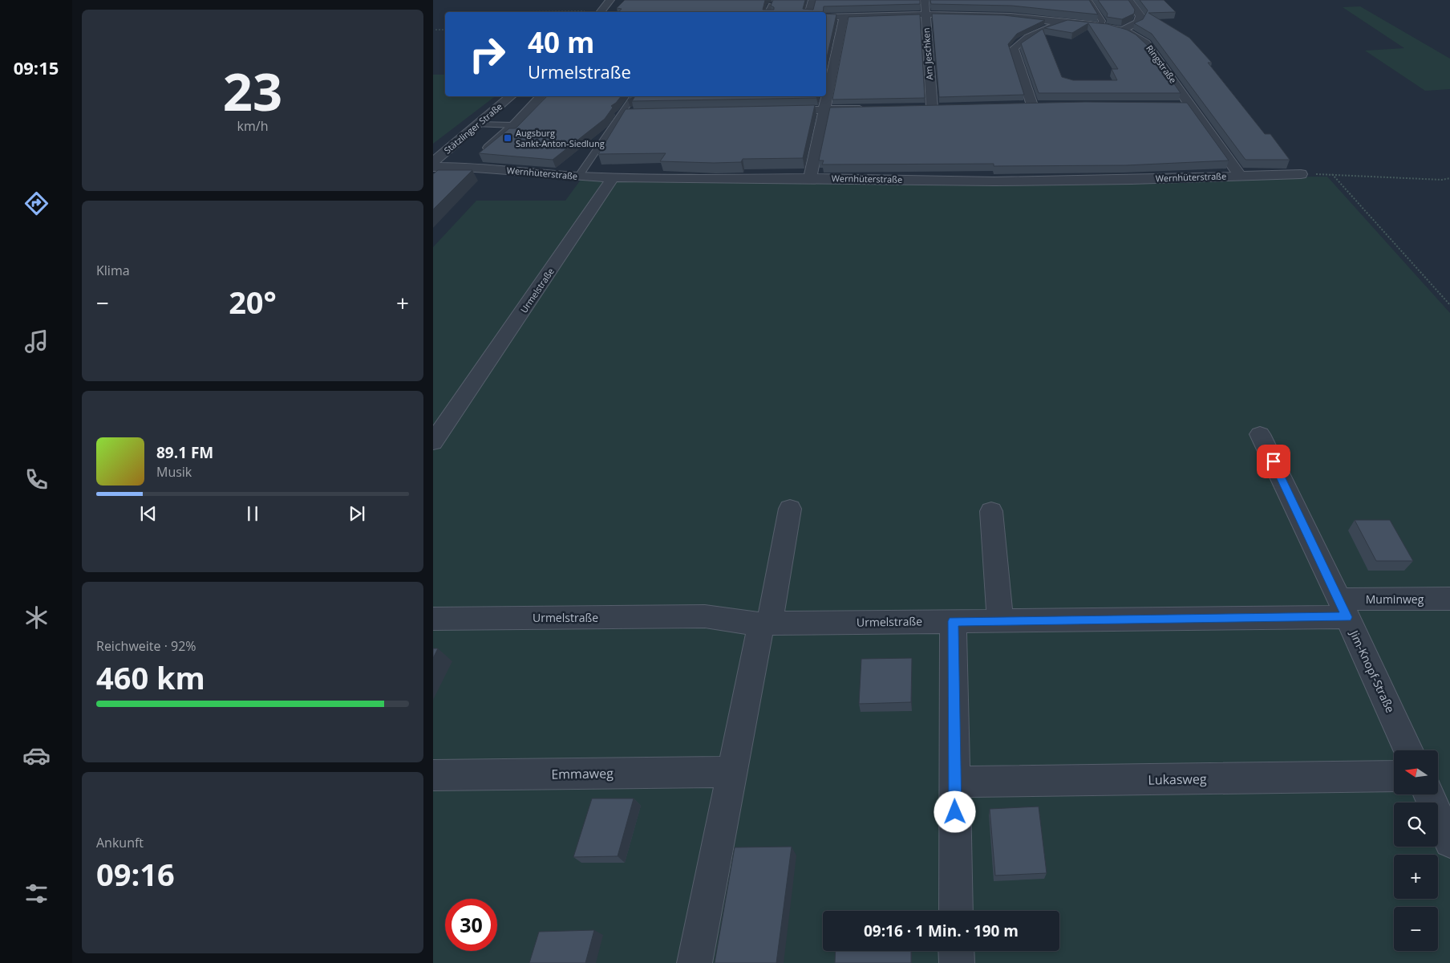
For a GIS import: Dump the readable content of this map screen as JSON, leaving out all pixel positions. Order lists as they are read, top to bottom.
{
  "streets": {
    "street": [
      "Am Jeschken",
      "Ringstraße",
      "Stätzlinger Straße",
      "Wernhüterstraße",
      "Urmelstraße",
      "Muminweg",
      "Jim-Knopf-Straße",
      "Emmaweg",
      "Lukasweg"
    ]
  },
  "crossings": [
    ["Ringstraße", "Wernhüterstraße"],
    ["Wernhüterstraße", "Urmelstraße"],
    ["Urmelstraße", "Muminweg"],
    ["Urmelstraße", "Jim-Knopf-Straße"],
    ["Muminweg", "Jim-Knopf-Straße"]
  ],
  "places": {
    "transit": ["Augsburg Sankt-Anton-Siedlung"]
  },
  "north": "left",
  "page": {
    "tabs": "09:15",
    "tile": [
      ["23", "km/h"],
      "Klima",
      ["Reichweite · 92%", "460 km"],
      ["Ankunft", "09:16"]
    ],
    "turn": ["40 m", "Urmelstraße"],
    "heat": ["−", "20°", "+"],
    "song": ["89.1 FM", "Musik"],
    "map_buttons": ["+", "−"],
    "limit": "30",
    "trip": "09:16 · 1 Min. · 190 m"
  }
}
